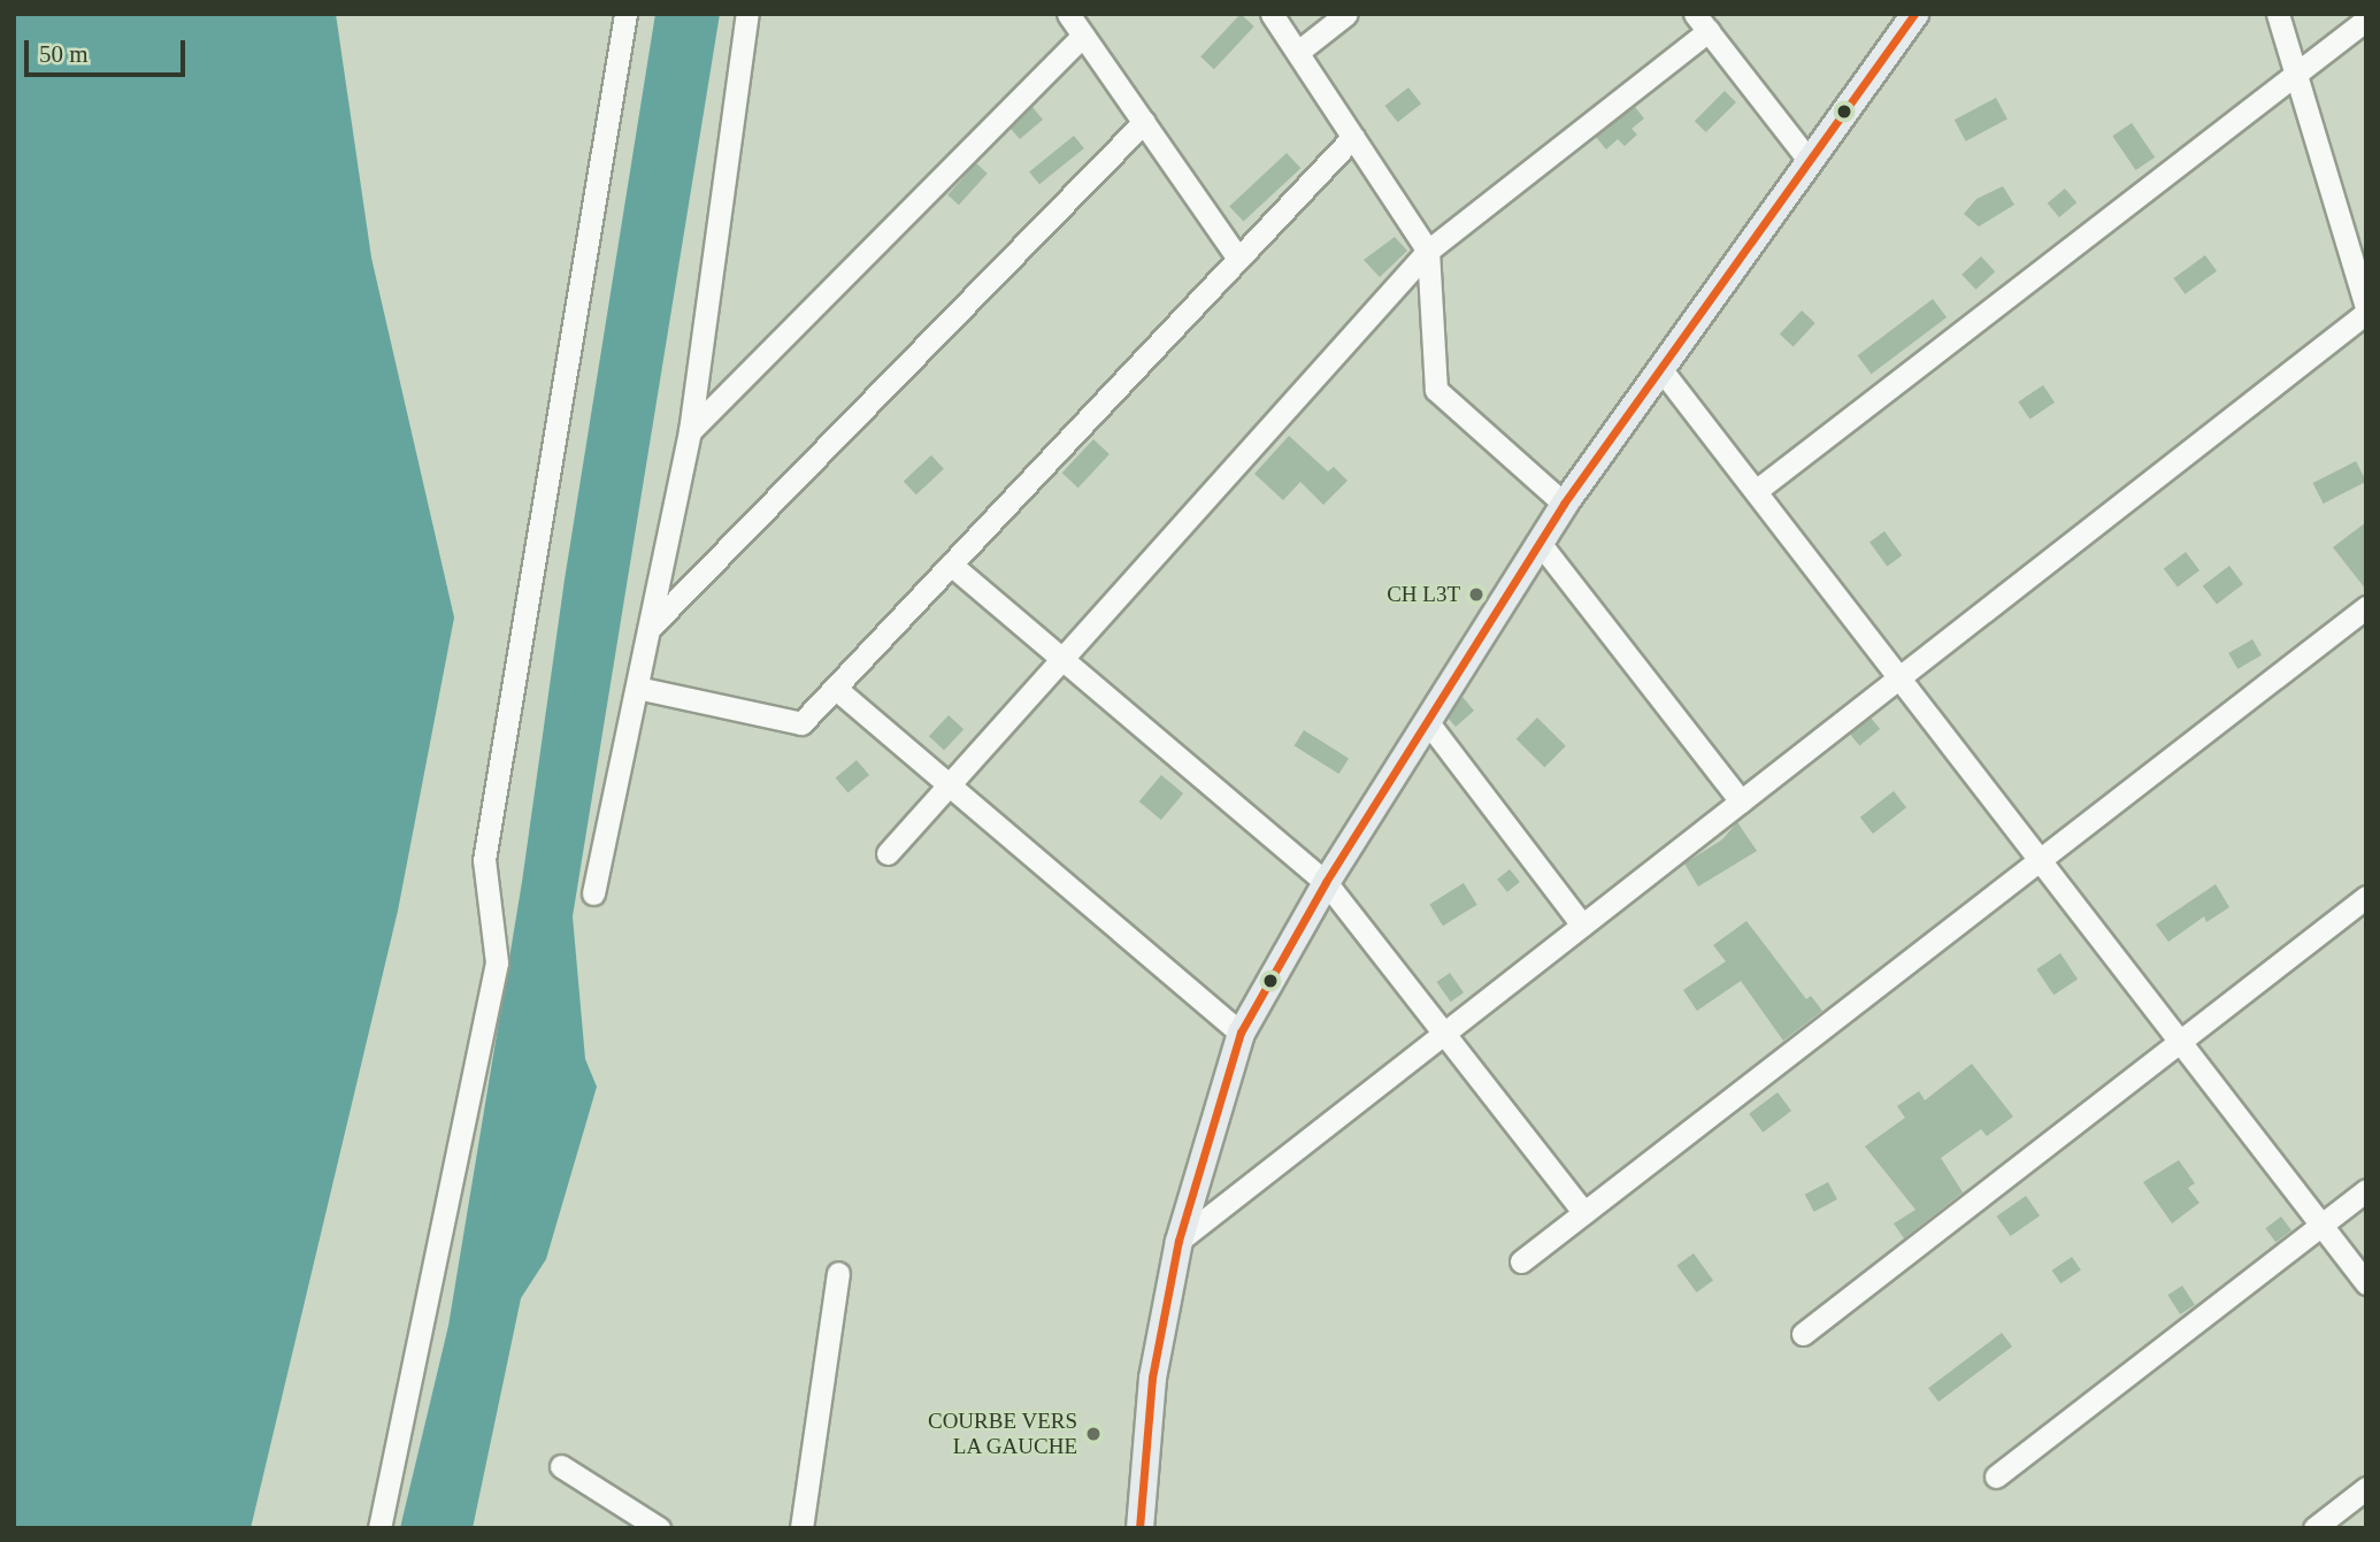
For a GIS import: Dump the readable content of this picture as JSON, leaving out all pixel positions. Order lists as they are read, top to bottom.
{
  "places": ["CH L3T", "COURBE VERS LA GAUCHE"],
  "scale_bar": "50 m"
}
